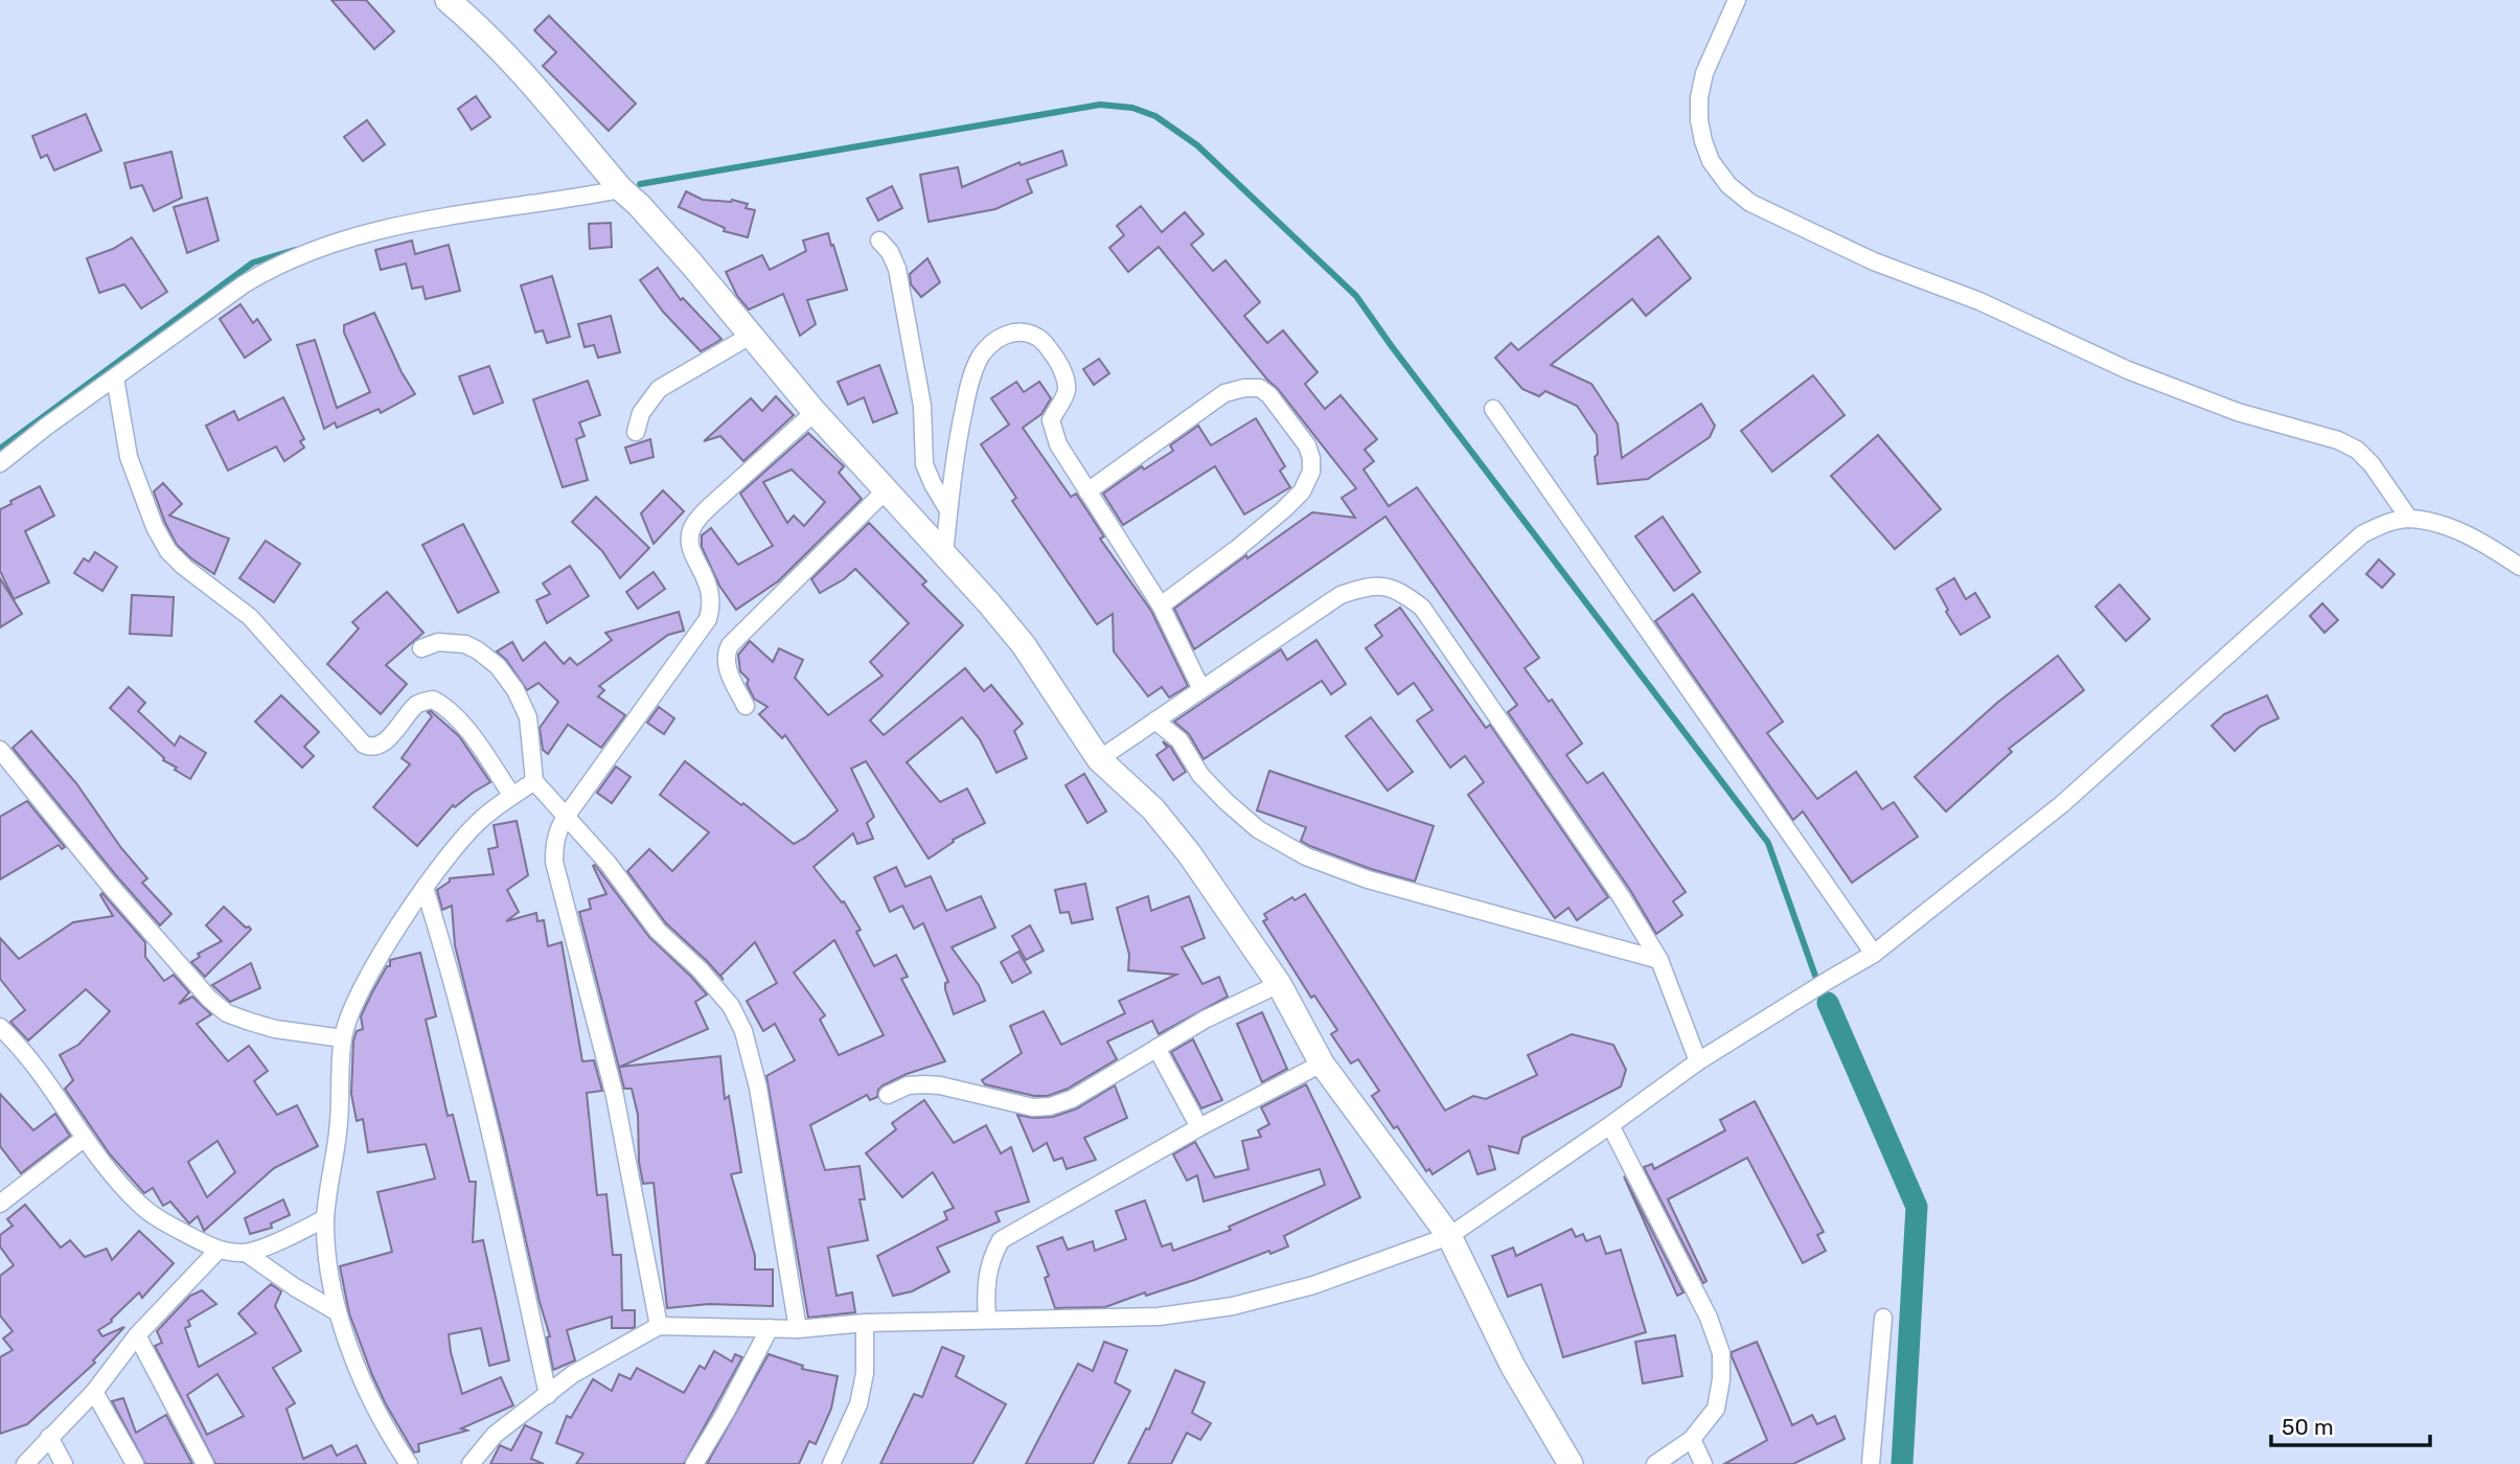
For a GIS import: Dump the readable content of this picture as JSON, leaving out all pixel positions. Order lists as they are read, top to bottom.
{
  "scale_bar": "50 m"
}
